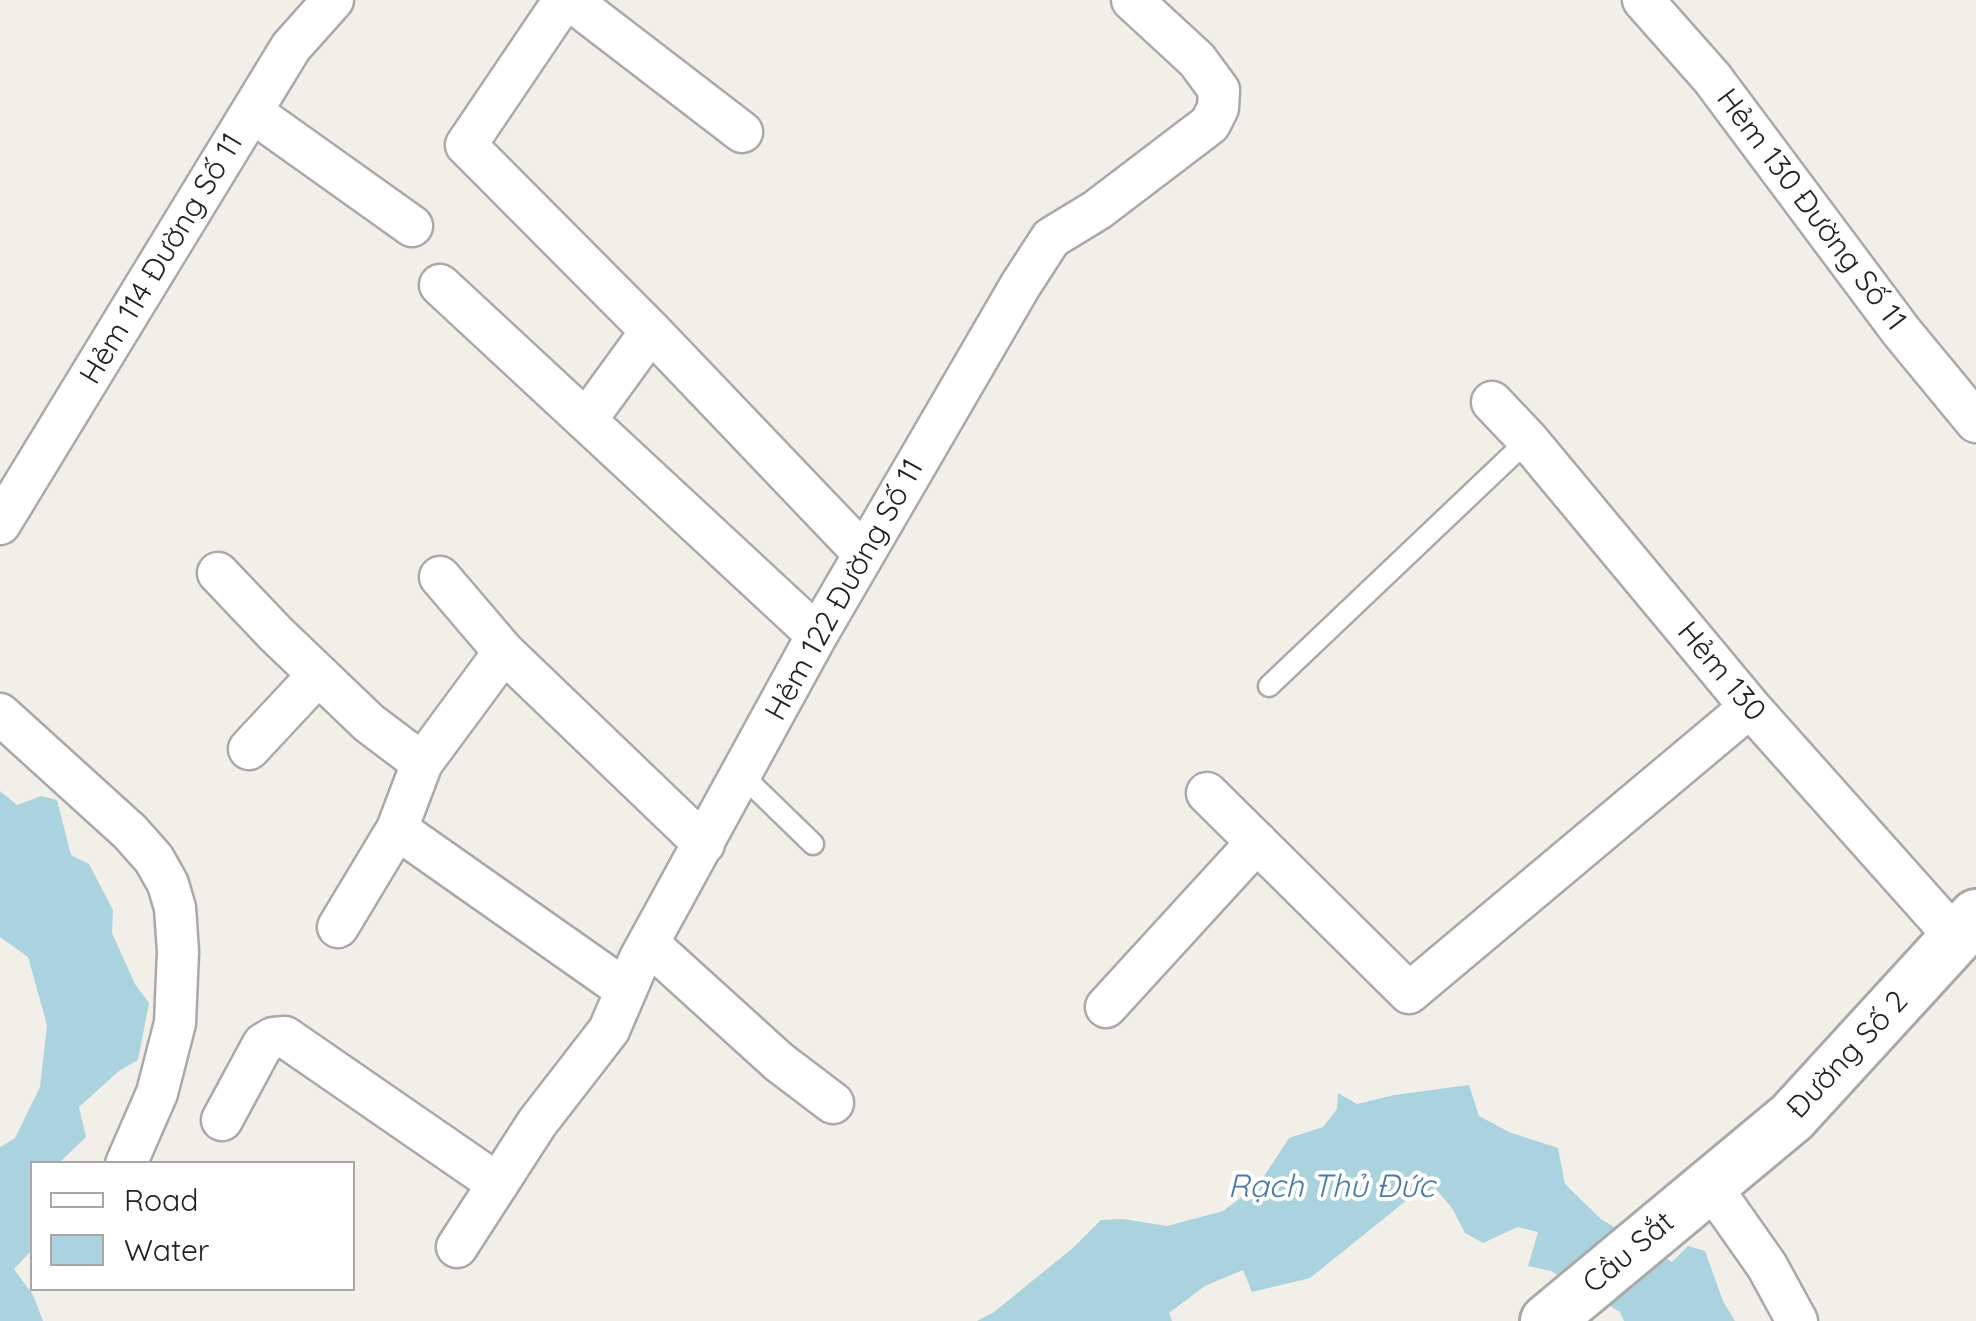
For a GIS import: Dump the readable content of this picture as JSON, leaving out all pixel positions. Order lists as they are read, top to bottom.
{
  "streets": {
    "street": [
      "Hẻm 130 Đường Số 11",
      "Hẻm 114 Đường Số 11",
      "Hẻm 122 Đường Số 11",
      "Hẻm 130",
      "Đường Số 2",
      "Cầu Sắt"
    ]
  },
  "crossings": [
    ["Hẻm 130", "Đường Số 2"],
    ["Đường Số 2", "Cầu Sắt"]
  ],
  "water": ["Rạch Thủ Đức"],
  "legend": ["Road", "Water"]
}
